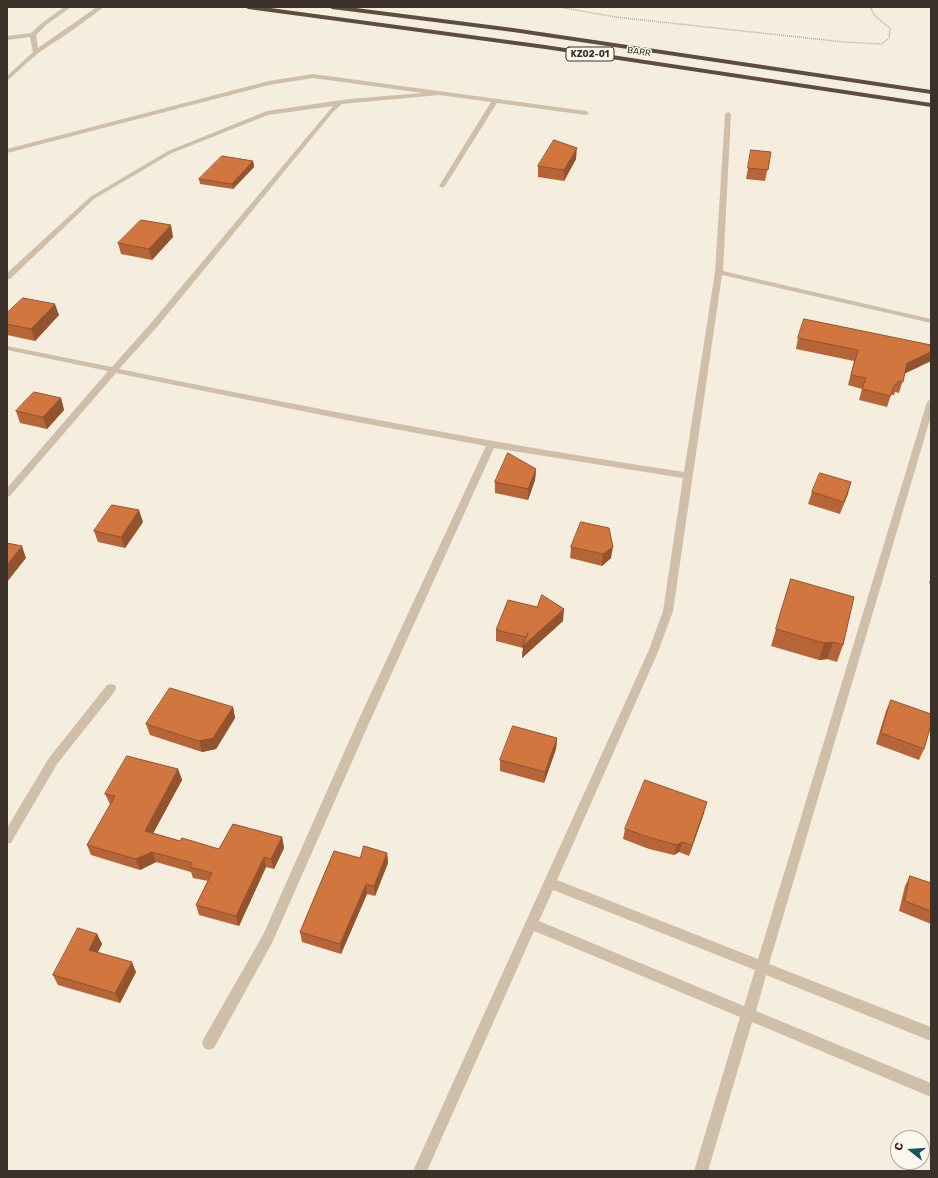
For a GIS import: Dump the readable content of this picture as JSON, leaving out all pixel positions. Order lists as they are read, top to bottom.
{
  "streets": {
    "highway": ["BARR", "KZ02-01"]
  },
  "north": "left"
}
